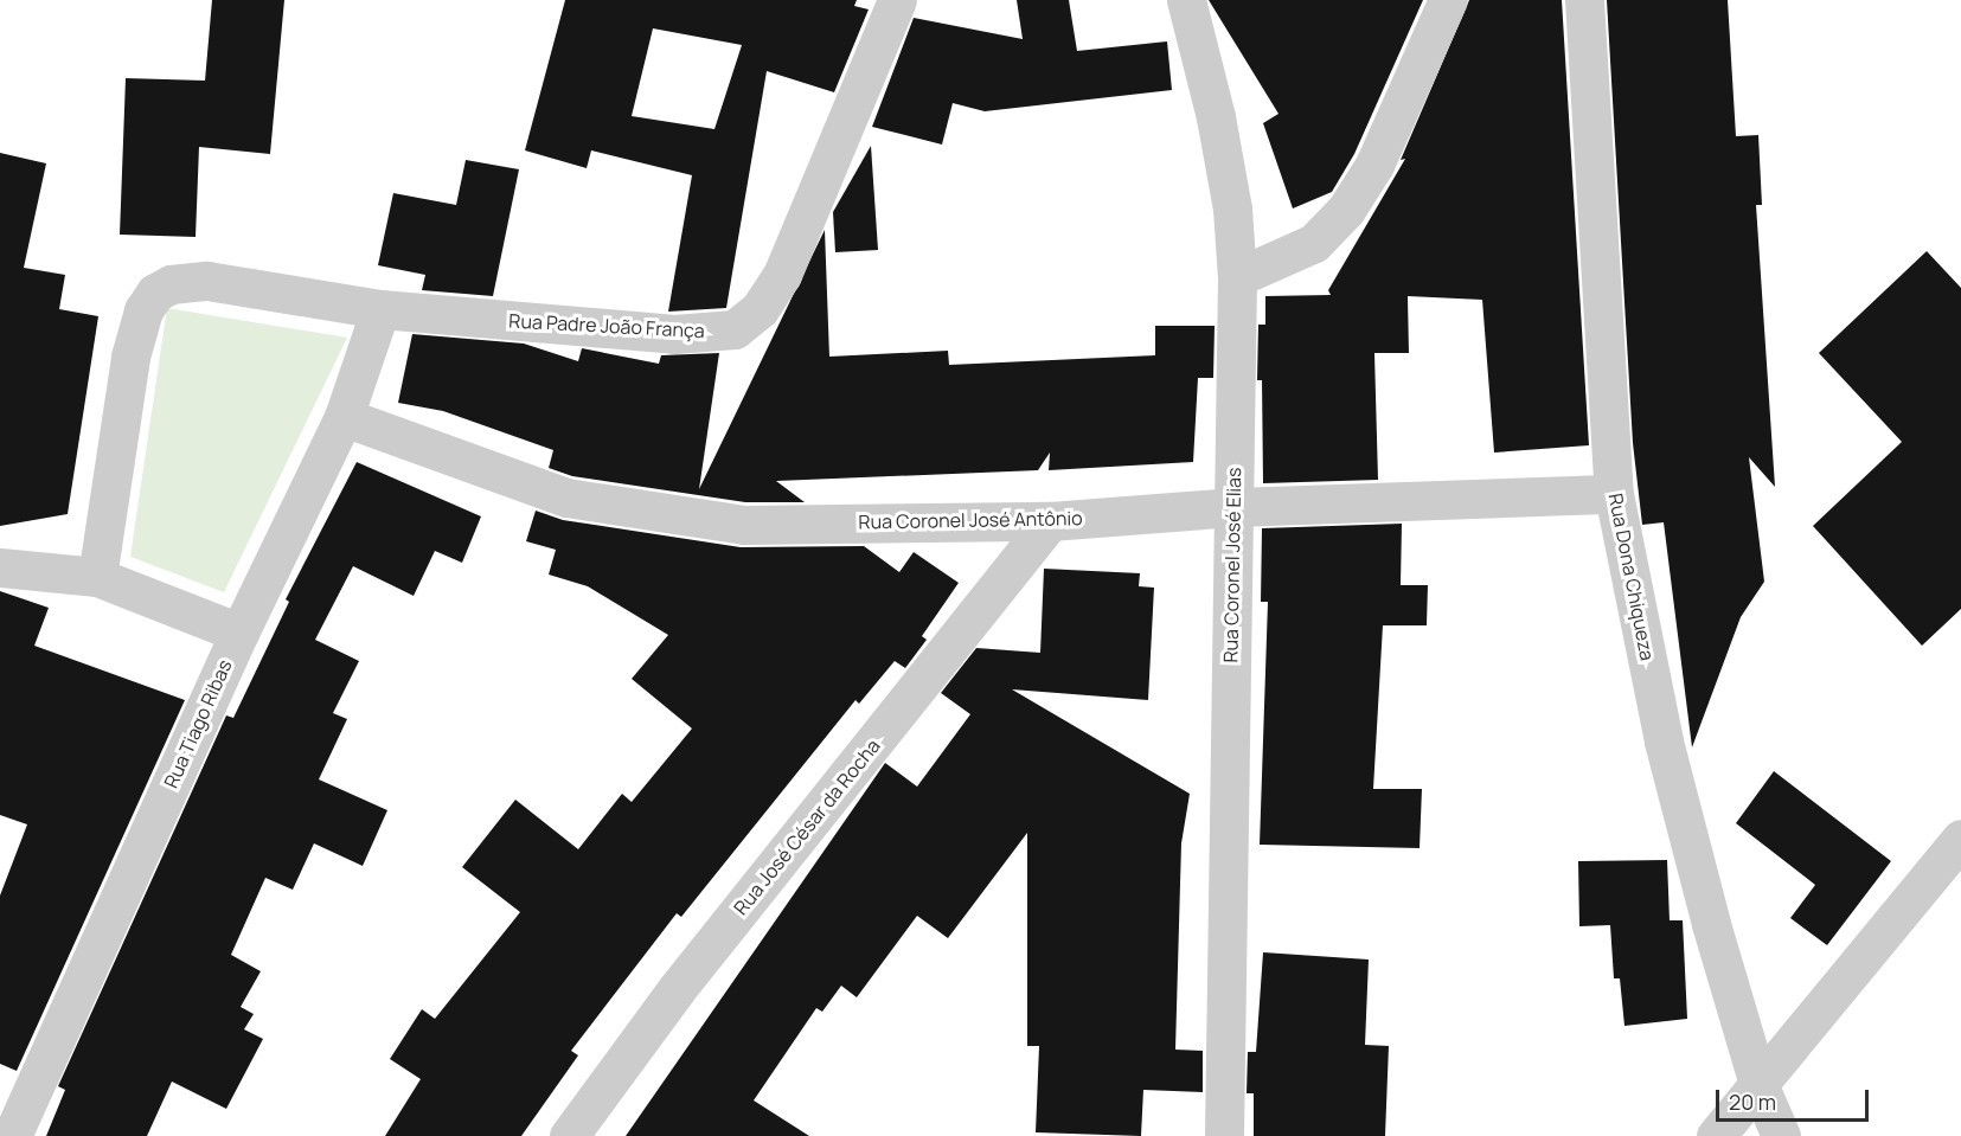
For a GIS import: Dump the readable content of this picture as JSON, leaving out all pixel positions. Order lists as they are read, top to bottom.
{
  "streets": {
    "street": [
      "Rua Padre João França",
      "Rua Coronel José Antônio",
      "Rua Coronel José Elias",
      "Rua Dona Chiqueza",
      "Rua Tiago Ribas",
      "Rua José César da Rocha"
    ]
  },
  "crossings": [
    ["Rua Padre João França", "Rua Tiago Ribas"],
    ["Rua Coronel José Antônio", "Rua Coronel José Elias"],
    ["Rua Coronel José Antônio", "Rua Dona Chiqueza"],
    ["Rua Coronel José Antônio", "Rua Tiago Ribas"],
    ["Rua Coronel José Antônio", "Rua José César da Rocha"]
  ],
  "scale_bar": "20 m"
}
